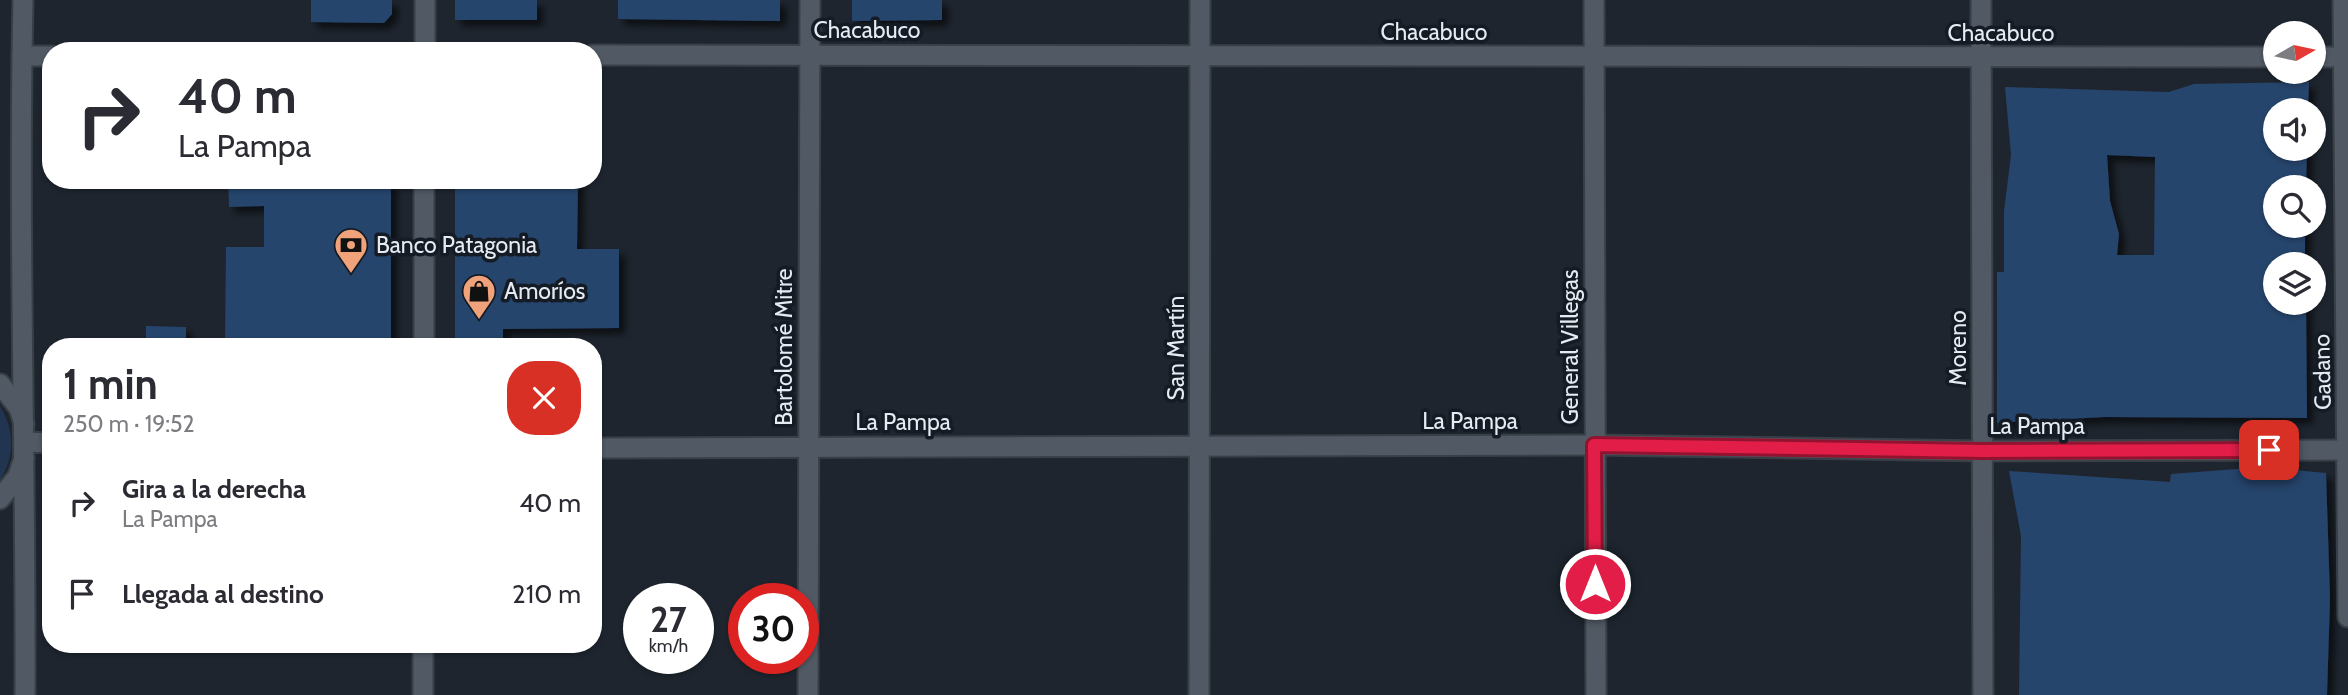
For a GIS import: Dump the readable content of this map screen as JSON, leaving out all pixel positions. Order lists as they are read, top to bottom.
{
  "streets": {
    "street": [
      "Chacabuco",
      "Bartolomé Mitre",
      "General Villegas",
      "San Martín",
      "Moreno",
      "Gadano",
      "La Pampa"
    ]
  },
  "crossings": [
    ["Chacabuco", "Bartolomé Mitre"],
    ["Chacabuco", "General Villegas"],
    ["Chacabuco", "San Martín"],
    ["Chacabuco", "Moreno"],
    ["Bartolomé Mitre", "La Pampa"],
    ["General Villegas", "La Pampa"],
    ["San Martín", "La Pampa"],
    ["Moreno", "La Pampa"],
    ["Gadano", "La Pampa"]
  ],
  "places": {
    "bank": ["Banco Patagonia"],
    "shop": ["Amoríos"]
  },
  "north": "right",
  "page": {
    "turn": ["40 m", "La Pampa"],
    "heading": ["1 min", "250 m · 19:52"],
    "list": [
      {
        "name": "Gira a la derecha",
        "note": "La Pampa",
        "value": "40 m"
      },
      {
        "name": "Llegada al destino",
        "value": "210 m"
      }
    ],
    "speed": "27 km/h",
    "limit": "30"
  }
}
